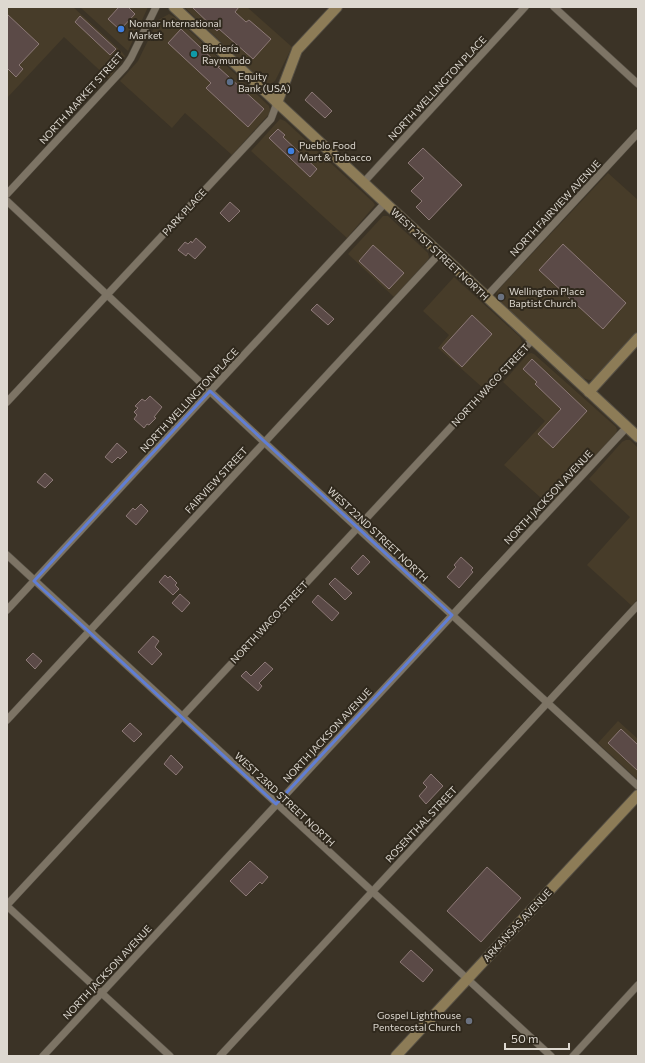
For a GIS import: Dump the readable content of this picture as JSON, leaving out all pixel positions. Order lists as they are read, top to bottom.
{
  "streets": {
    "main road": ["PARK PLACE", "WEST 21ST STREET NORTH", "ARKANSAS AVENUE"],
    "street": [
      "NORTH WELLINGTON PLACE",
      "NORTH MARKET STREET",
      "NORTH FAIRVIEW AVENUE",
      "NORTH WACO STREET",
      "FAIRVIEW STREET",
      "NORTH JACKSON AVENUE",
      "WEST 22ND STREET NORTH",
      "WEST 23RD STREET NORTH",
      "ROSENTHAL STREET"
    ]
  },
  "crossings": [
    ["NORTH WELLINGTON PLACE", "WEST 21ST STREET NORTH"],
    ["NORTH WELLINGTON PLACE", "WEST 22ND STREET NORTH"],
    ["NORTH WELLINGTON PLACE", "WEST 23RD STREET NORTH"],
    ["NORTH FAIRVIEW AVENUE", "WEST 21ST STREET NORTH"],
    ["PARK PLACE", "WEST 21ST STREET NORTH"],
    ["PARK PLACE", "WEST 22ND STREET NORTH"],
    ["WEST 21ST STREET NORTH", "NORTH WACO STREET"],
    ["WEST 21ST STREET NORTH", "FAIRVIEW STREET"],
    ["WEST 21ST STREET NORTH", "NORTH JACKSON AVENUE"],
    ["NORTH WACO STREET", "WEST 22ND STREET NORTH"],
    ["NORTH WACO STREET", "WEST 23RD STREET NORTH"],
    ["FAIRVIEW STREET", "WEST 22ND STREET NORTH"],
    ["FAIRVIEW STREET", "WEST 23RD STREET NORTH"],
    ["NORTH JACKSON AVENUE", "WEST 22ND STREET NORTH"],
    ["NORTH JACKSON AVENUE", "WEST 23RD STREET NORTH"],
    ["WEST 22ND STREET NORTH", "ROSENTHAL STREET"],
    ["WEST 23RD STREET NORTH", "ROSENTHAL STREET"],
    ["WEST 23RD STREET NORTH", "ARKANSAS AVENUE"]
  ],
  "places": [
    "Nomar International Market",
    "Birriería Raymundo",
    "Equity Bank (USA)",
    "Pueblo Food Mart & Tobacco",
    "Wellington Place Baptist Church",
    "Gospel Lighthouse Pentecostal Church"
  ],
  "scale_bar": "50 m"
}
